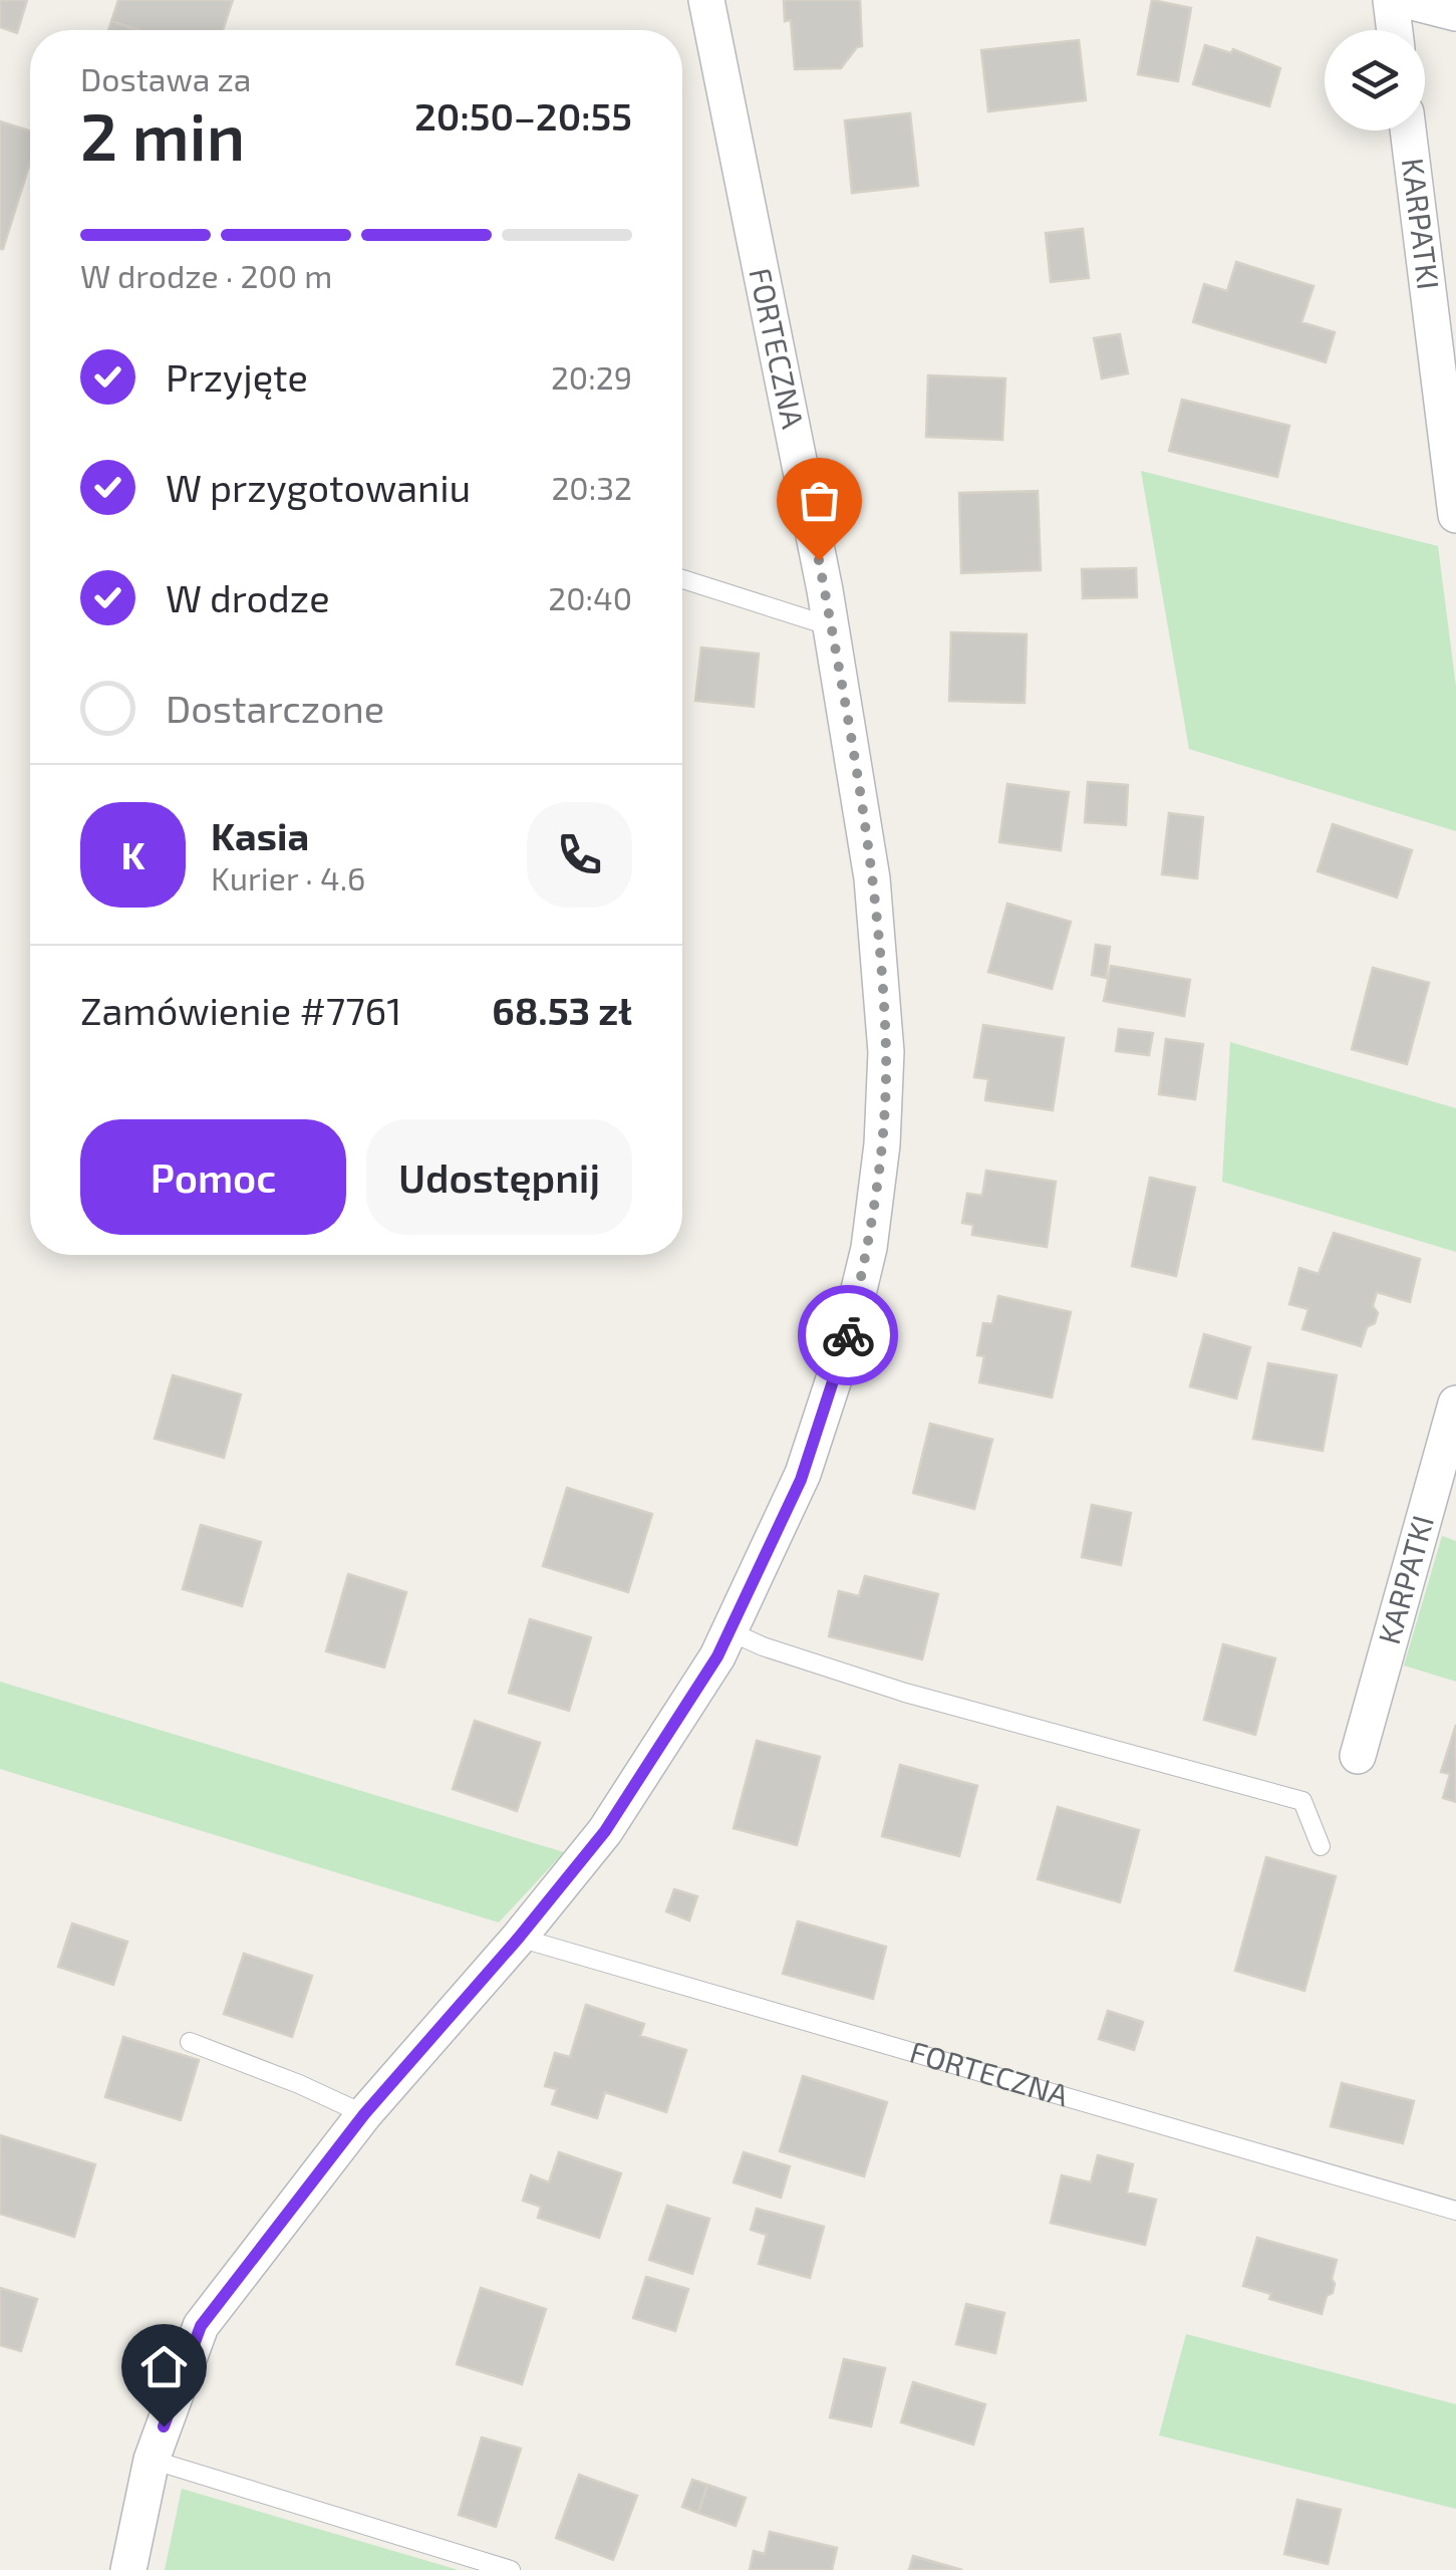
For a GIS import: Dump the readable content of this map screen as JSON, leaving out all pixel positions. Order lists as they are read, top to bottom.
{
  "streets": {
    "street": ["KARPATKI", "FORTECZNA"]
  },
  "page": {
    "heading": ["2 min", "Dostawa za", "20:50–20:55"],
    "panel": [
      "Kasia",
      "Kurier · 4.6",
      "Zamówienie #7761",
      "68.53 zł"
    ],
    "bar": "W drodze · 200 m",
    "list": [
      ["Przyjęte", "20:29"],
      ["W przygotowaniu", "20:32"],
      ["W drodze", "20:40"],
      "Dostarczone"
    ],
    "round": "K",
    "buttons": ["Pomoc", "Udostępnij"]
  }
}
